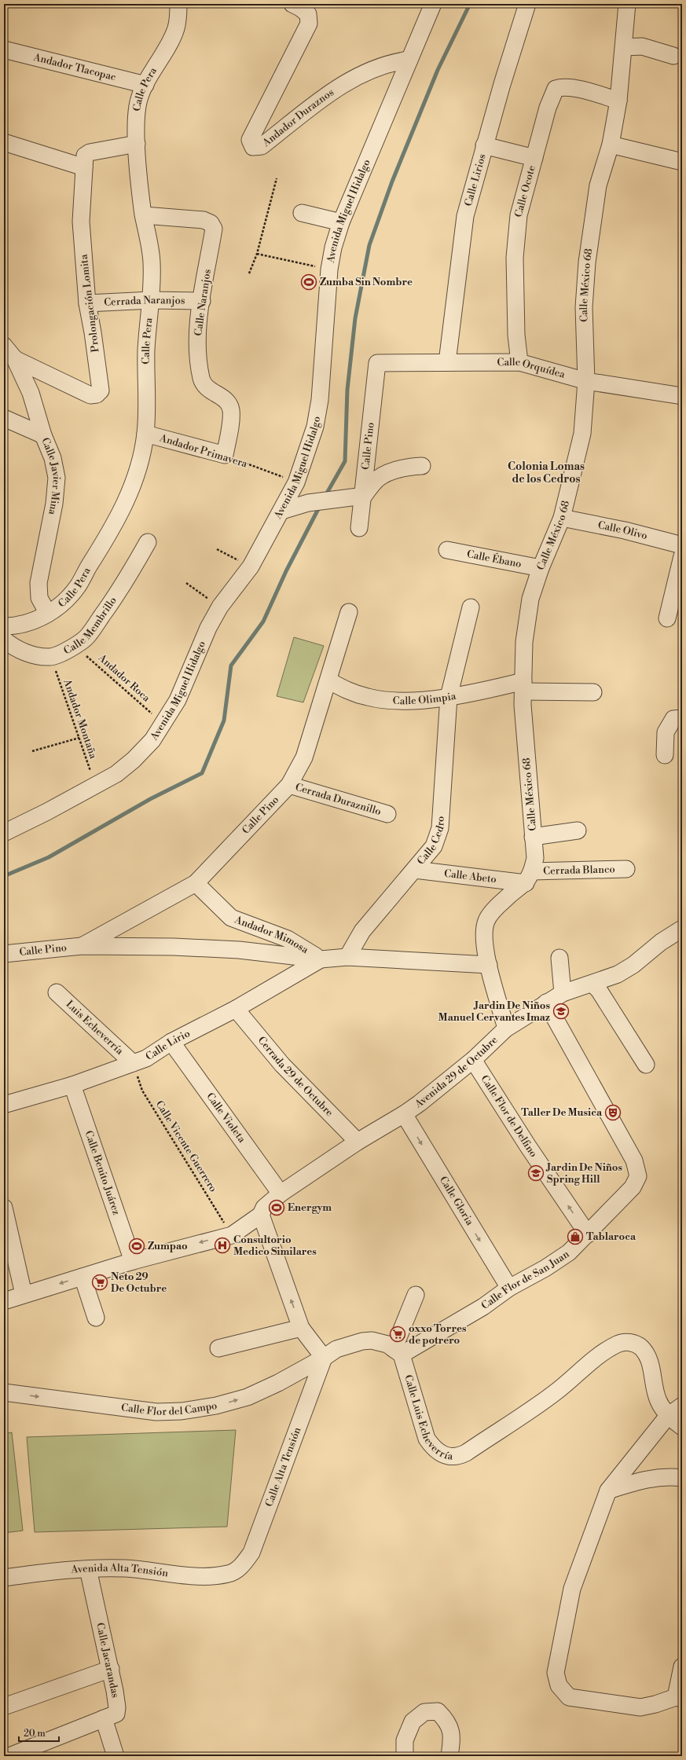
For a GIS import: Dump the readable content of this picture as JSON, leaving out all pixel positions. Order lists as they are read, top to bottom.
{
  "streets": {
    "street": [
      "Andador Tlacopac",
      "Calle Pera",
      "Andador Duraznos",
      "Calle Lirios",
      "Calle Ocote",
      "Avenida Miguel Hidalgo",
      "Calle México 68",
      "Cerrada Naranjos",
      "Calle Naranjos",
      "Prolongación Lomita",
      "Calle Orquídea",
      "Calle Pino",
      "Andador Primavera",
      "Calle Javier Mina",
      "Calle Olivo",
      "Calle Ébano",
      "Calle Membrillo",
      "Calle Olimpia",
      "Cerrada Duraznillo",
      "Calle Cedro",
      "Cerrada Blanco",
      "Calle Abeto",
      "Andador Mimosa",
      "Luis Echeverría",
      "Calle Lirio",
      "Avenida 29 de Octubre",
      "Cerrada 29 de Octubre",
      "Calle Flor de Delfino",
      "Calle Violeta",
      "Calle Benito Juárez",
      "Calle Gloria",
      "Calle Flor de San Juan",
      "Calle Flor del Campo",
      "Calle Luis Echeverría",
      "Calle Alta Tensión",
      "Avenida Alta Tensión",
      "Calle Jacarandas"
    ],
    "path": ["Andador Roca", "Andador Montaña", "Calle Vicente Guerrero"]
  },
  "crossings": [
    ["Andador Tlacopac", "Calle Pera"],
    ["Calle Pera", "Cerrada Naranjos"],
    ["Calle Pera", "Calle Naranjos"],
    ["Calle Pera", "Prolongación Lomita"],
    ["Calle Pera", "Andador Primavera"],
    ["Calle Pera", "Calle Javier Mina"],
    ["Andador Duraznos", "Avenida Miguel Hidalgo"],
    ["Calle Lirios", "Calle Orquídea"],
    ["Calle Ocote", "Calle México 68"],
    ["Calle Ocote", "Calle Orquídea"],
    ["Avenida Miguel Hidalgo", "Andador Primavera"],
    ["Avenida Miguel Hidalgo", "Andador Roca"],
    ["Avenida Miguel Hidalgo", "Andador Montaña"],
    ["Calle México 68", "Calle Orquídea"],
    ["Calle México 68", "Calle Olivo"],
    ["Calle México 68", "Calle Ébano"],
    ["Calle México 68", "Calle Olimpia"],
    ["Calle México 68", "Cerrada Blanco"],
    ["Calle México 68", "Calle Abeto"],
    ["Cerrada Naranjos", "Calle Naranjos"],
    ["Cerrada Naranjos", "Prolongación Lomita"],
    ["Calle Naranjos", "Andador Primavera"],
    ["Prolongación Lomita", "Calle Javier Mina"],
    ["Calle Orquídea", "Calle Pino"],
    ["Calle Pino", "Calle Olimpia"],
    ["Calle Pino", "Cerrada Duraznillo"],
    ["Calle Pino", "Calle Cedro"],
    ["Calle Pino", "Andador Mimosa"],
    ["Calle Pino", "Calle Lirio"],
    ["Calle Membrillo", "Andador Roca"],
    ["Calle Membrillo", "Andador Montaña"],
    ["Calle Olimpia", "Calle Cedro"],
    ["Calle Cedro", "Calle Abeto"],
    ["Cerrada Blanco", "Calle Abeto"],
    ["Andador Mimosa", "Calle Lirio"],
    ["Luis Echeverría", "Calle Lirio"],
    ["Luis Echeverría", "Calle Vicente Guerrero"],
    ["Calle Lirio", "Cerrada 29 de Octubre"],
    ["Calle Lirio", "Calle Violeta"],
    ["Calle Lirio", "Calle Vicente Guerrero"],
    ["Calle Lirio", "Calle Benito Juárez"],
    ["Avenida 29 de Octubre", "Cerrada 29 de Octubre"],
    ["Avenida 29 de Octubre", "Calle Flor de Delfino"],
    ["Avenida 29 de Octubre", "Calle Violeta"],
    ["Avenida 29 de Octubre", "Calle Vicente Guerrero"],
    ["Avenida 29 de Octubre", "Calle Gloria"],
    ["Avenida 29 de Octubre", "Calle Flor de San Juan"],
    ["Calle Flor de Delfino", "Calle Flor de San Juan"],
    ["Calle Gloria", "Calle Flor de San Juan"],
    ["Calle Flor de San Juan", "Calle Luis Echeverría"],
    ["Calle Flor del Campo", "Calle Alta Tensión"],
    ["Calle Alta Tensión", "Avenida Alta Tensión"],
    ["Avenida Alta Tensión", "Calle Jacarandas"]
  ],
  "one_way": ["Calle Gloria"],
  "districts": ["Colonia Lomas de los Cedros"],
  "places": {
    "sports": ["Zumba Sin Nombre", "Energym", "Zumpao"],
    "school or university": ["Jardin De Niños Manuel Cervantes Imaz", "Jardin De Niños Spring Hill"],
    "theatre": ["Taller De Musica"],
    "shop": ["Tablaroca"],
    "hospital": ["Consultorio Medico Similares"],
    "supermarket": ["Neto 29 De Octubre", "oxxo Torres de potrero"]
  },
  "scale_bar": "20 m"
}
